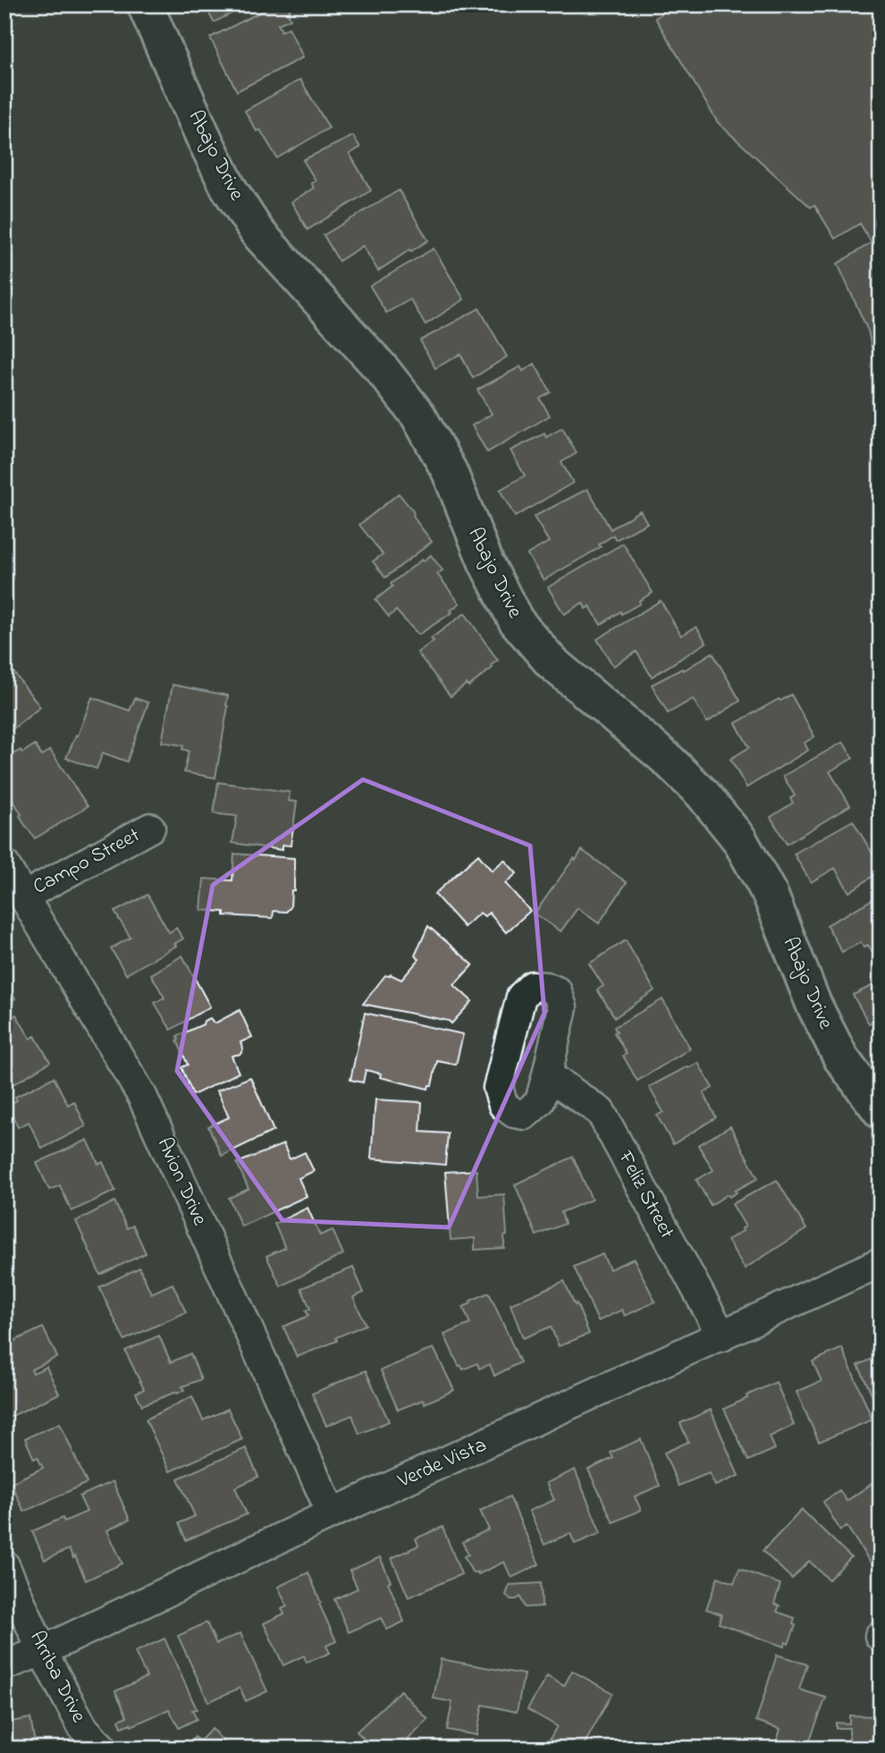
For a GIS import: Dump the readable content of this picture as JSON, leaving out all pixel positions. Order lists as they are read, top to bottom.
{
  "streets": {
    "street": [
      "Abajo Drive",
      "Campo Street",
      "Avion Drive",
      "Feliz Street",
      "Verde Vista",
      "Arriba Drive"
    ]
  },
  "crossings": [
    ["Campo Street", "Avion Drive"],
    ["Avion Drive", "Verde Vista"],
    ["Feliz Street", "Verde Vista"],
    ["Verde Vista", "Arriba Drive"]
  ]
}
